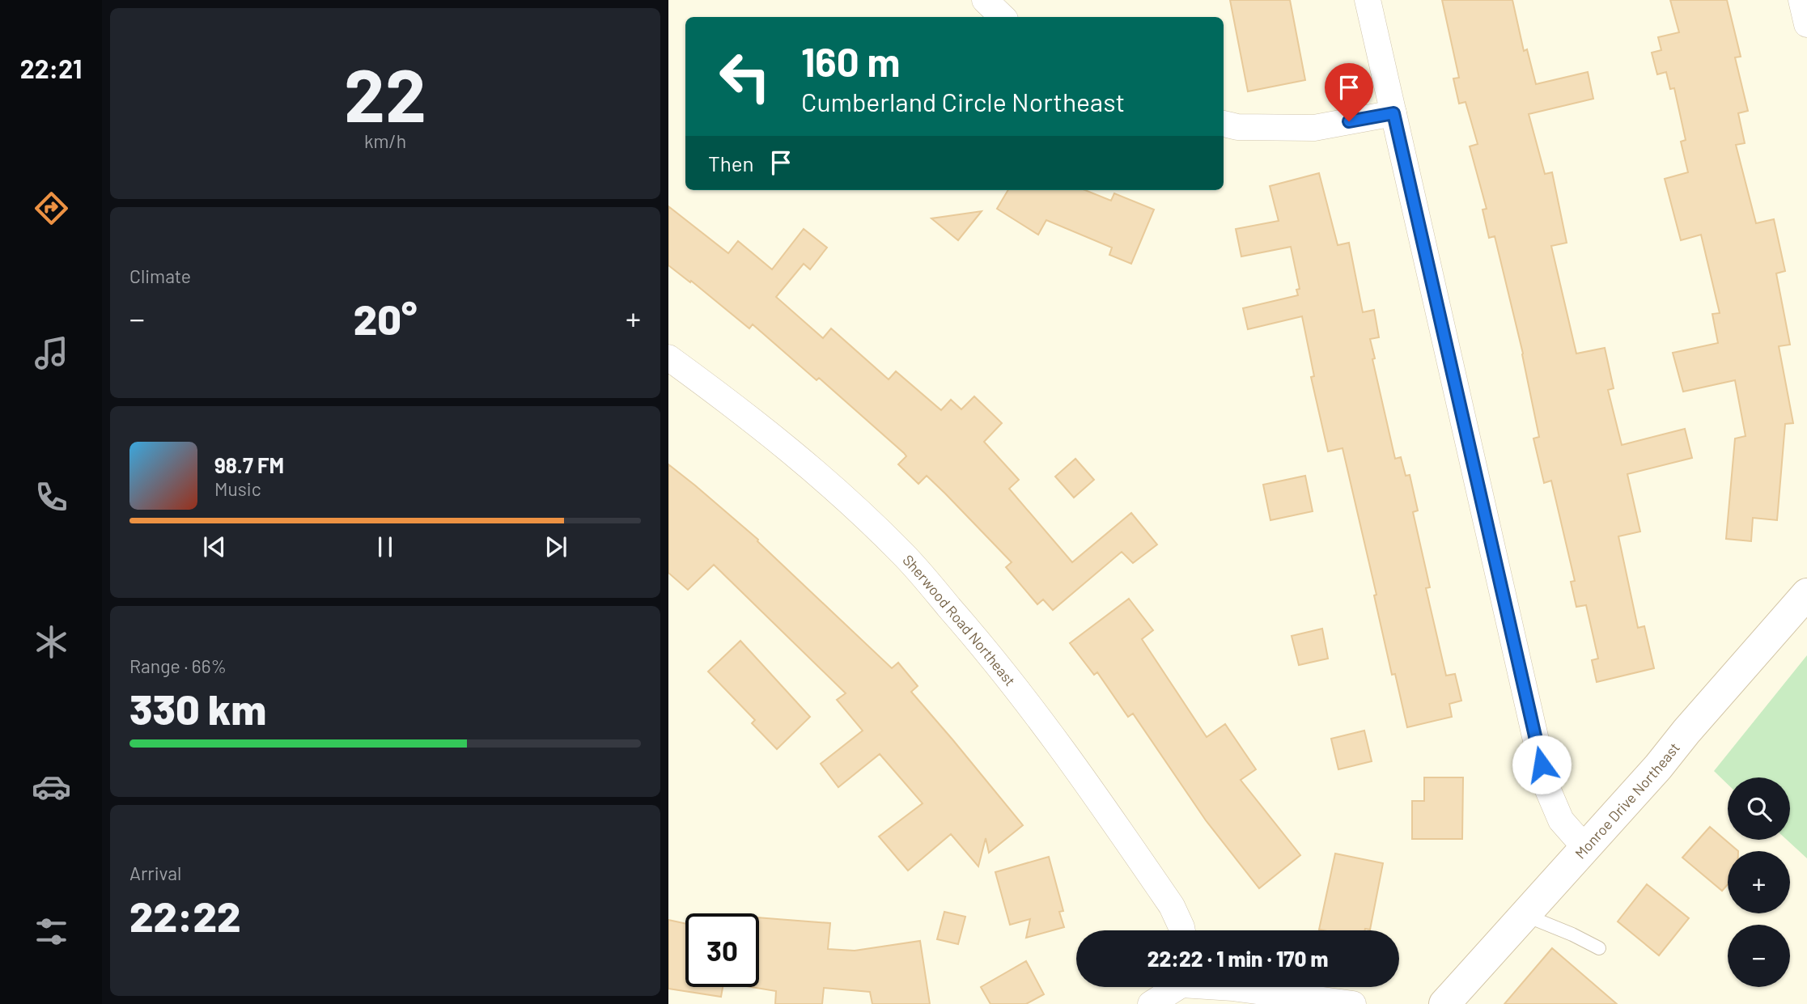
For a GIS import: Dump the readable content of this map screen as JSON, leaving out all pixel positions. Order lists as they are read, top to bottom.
{
  "streets": {
    "main road": ["Monroe Drive Northeast"],
    "street": ["Sherwood Road Northeast"]
  },
  "page": {
    "tabs": "22:21",
    "tile": [
      ["22", "km/h"],
      "Climate",
      ["Range · 66%", "330 km"],
      ["Arrival", "22:22"]
    ],
    "turn": ["160 m", "Cumberland Circle Northeast"],
    "then": "Then",
    "heat": ["−", "20°", "+"],
    "song": ["98.7 FM", "Music"],
    "map_buttons": ["+", "−"],
    "limit": "30",
    "trip": "22:22 · 1 min · 170 m"
  }
}
